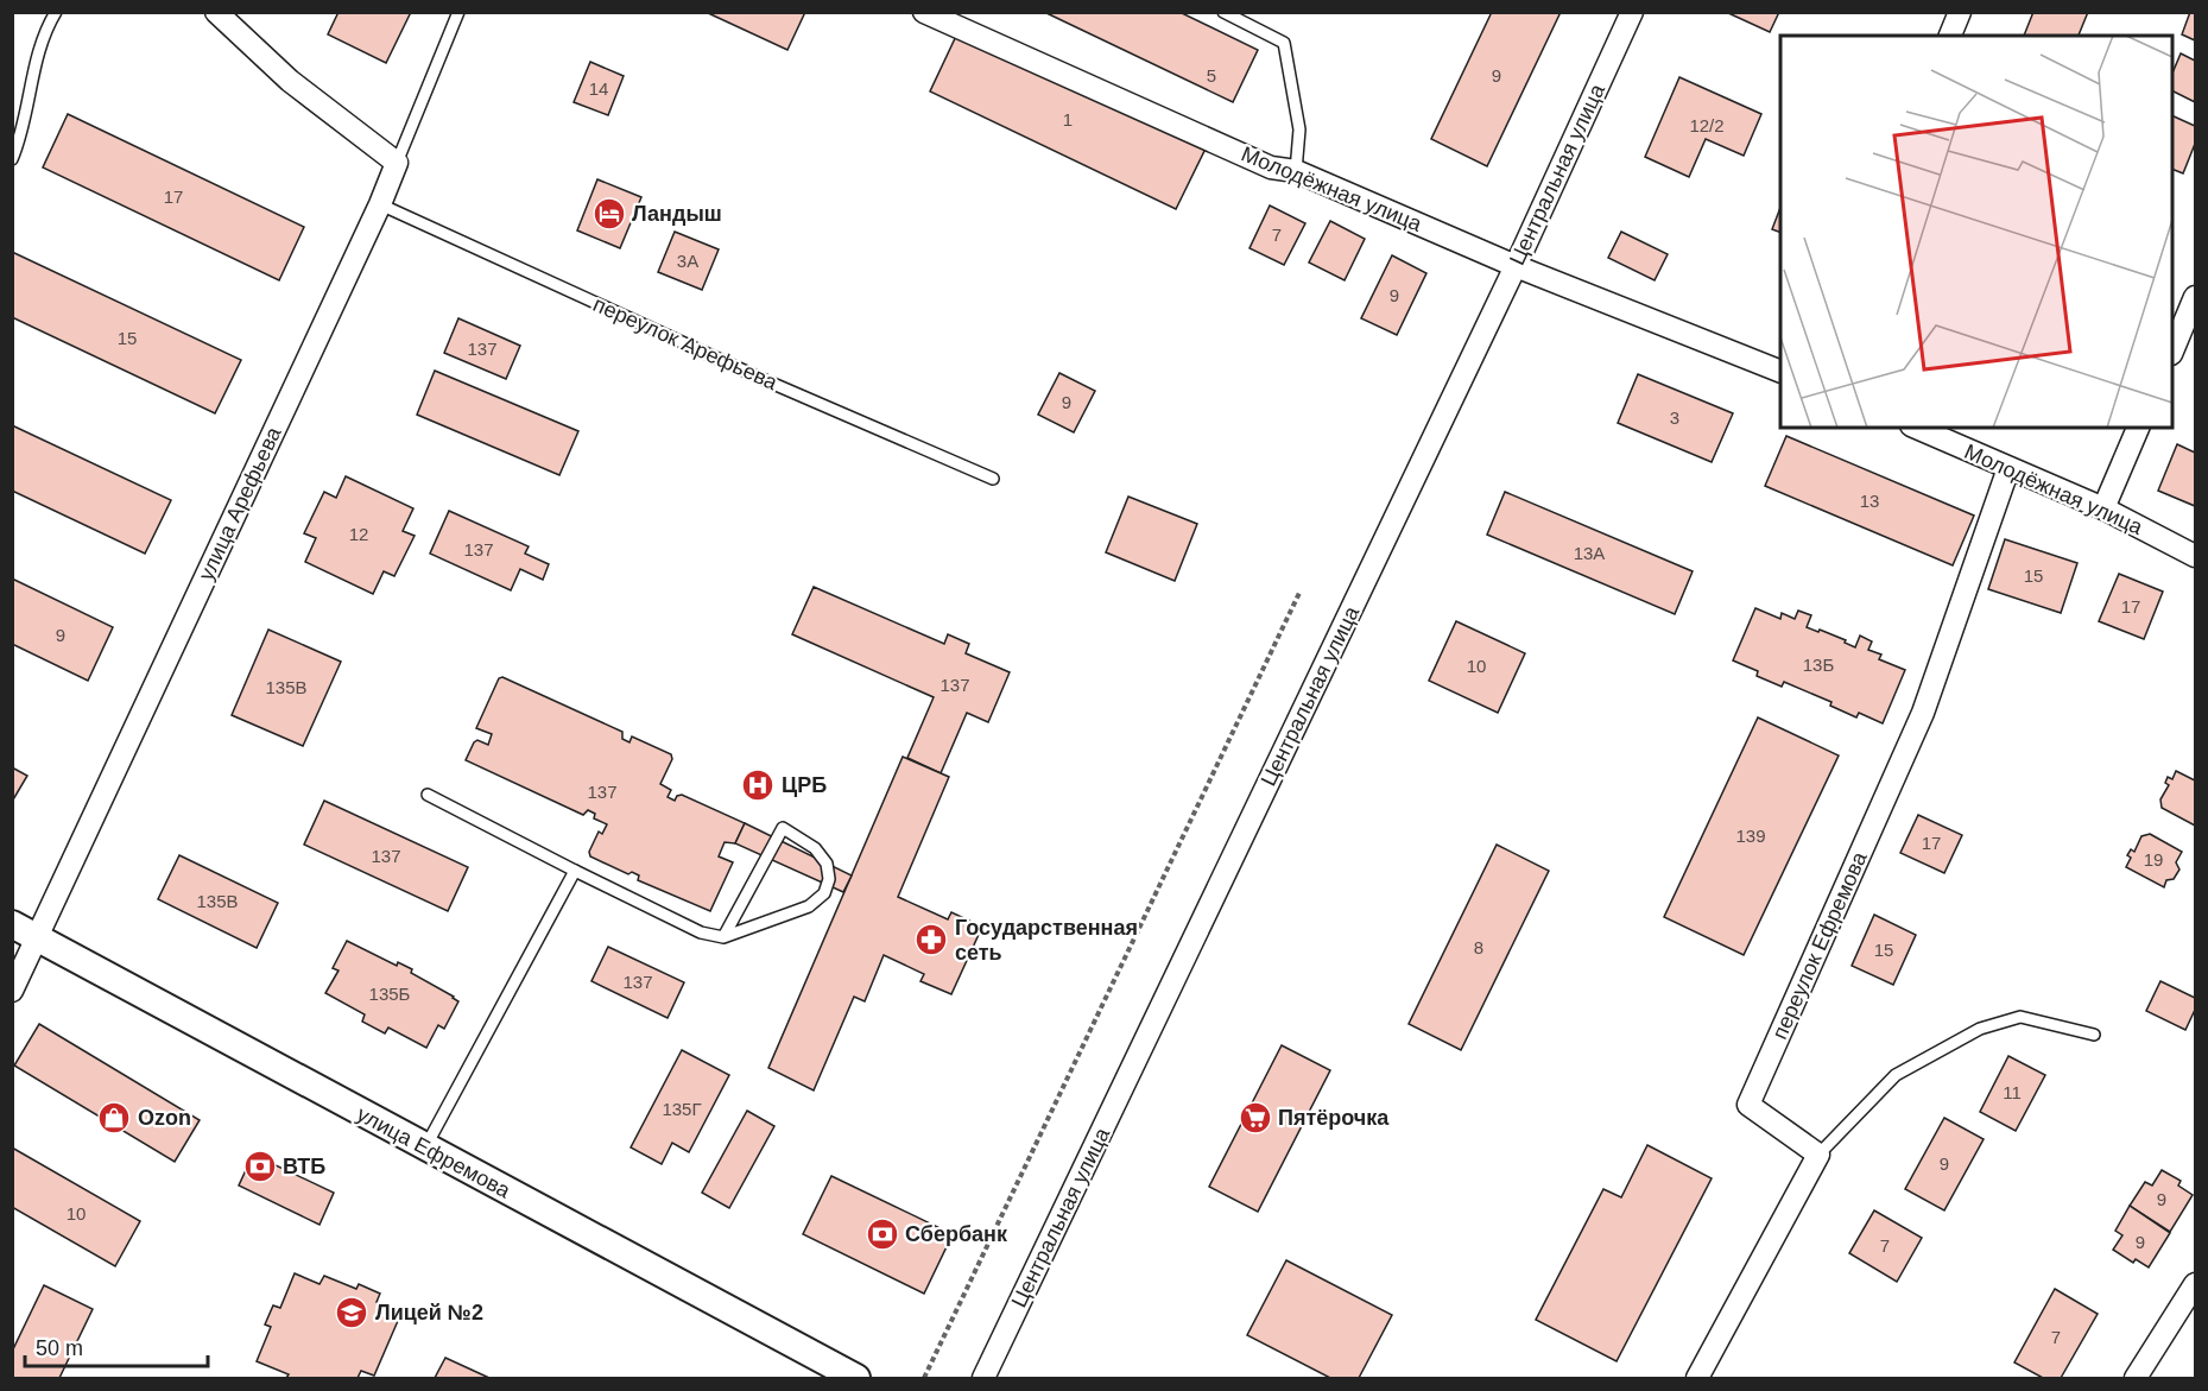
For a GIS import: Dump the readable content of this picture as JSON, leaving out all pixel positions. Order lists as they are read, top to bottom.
{
  "streets": {
    "street": [
      "Центральная улица",
      "Молодёжная улица",
      "улица Арефьева",
      "переулок Ефремова",
      "улица Ефремова"
    ],
    "lane": ["переулок Арефьева"]
  },
  "crossings": [
    ["Центральная улица", "Молодёжная улица"],
    ["Молодёжная улица", "переулок Ефремова"],
    ["переулок Арефьева", "улица Арефьева"],
    ["улица Арефьева", "улица Ефремова"]
  ],
  "places": {
    "hotel": ["Ландыш"],
    "hospital": ["ЦРБ"],
    "pharmacy": ["Государственная сеть"],
    "shop": ["Ozon"],
    "supermarket": ["Пятёрочка"],
    "bank": ["ВТБ", "Сбербанк"],
    "school or university": ["Лицей №2"]
  },
  "house_numbers": [
    "5",
    "9",
    "14",
    "1",
    "12/2",
    "17",
    "7",
    "3А",
    "9",
    "15",
    "137",
    "9",
    "3",
    "13",
    "12",
    "137",
    "13А",
    "15",
    "17",
    "9",
    "13Б",
    "10",
    "137",
    "135В",
    "137",
    "139",
    "17",
    "137",
    "19",
    "135В",
    "8",
    "15",
    "137",
    "135Б",
    "11",
    "135Г",
    "9",
    "9",
    "10",
    "9",
    "7",
    "7"
  ],
  "scale_bar": "50 m"
}
